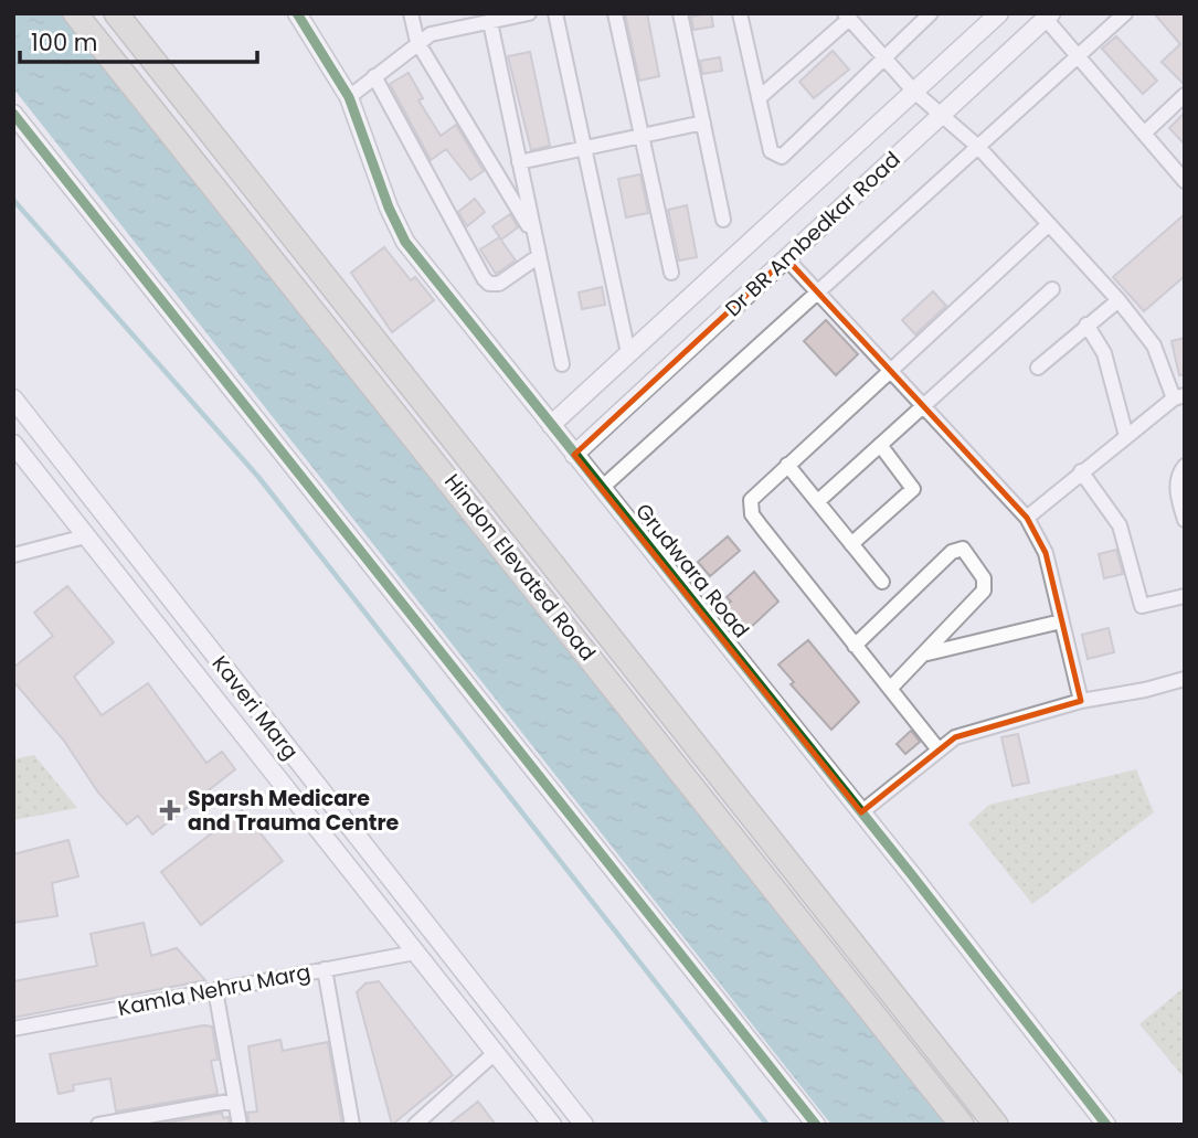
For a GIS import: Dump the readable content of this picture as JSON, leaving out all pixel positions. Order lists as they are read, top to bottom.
{
  "streets": {
    "highway": ["Hindon Elevated Road"],
    "street": [
      "Dr BR Ambedkar Road",
      "Grudwara Road",
      "Kaveri Marg",
      "Kamla Nehru Marg"
    ]
  },
  "crossings": [
    ["Dr BR Ambedkar Road", "Grudwara Road"],
    ["Kaveri Marg", "Kamla Nehru Marg"]
  ],
  "places": {
    "health": ["Sparsh Medicare and Trauma Centre"]
  },
  "scale_bar": "100 m"
}
